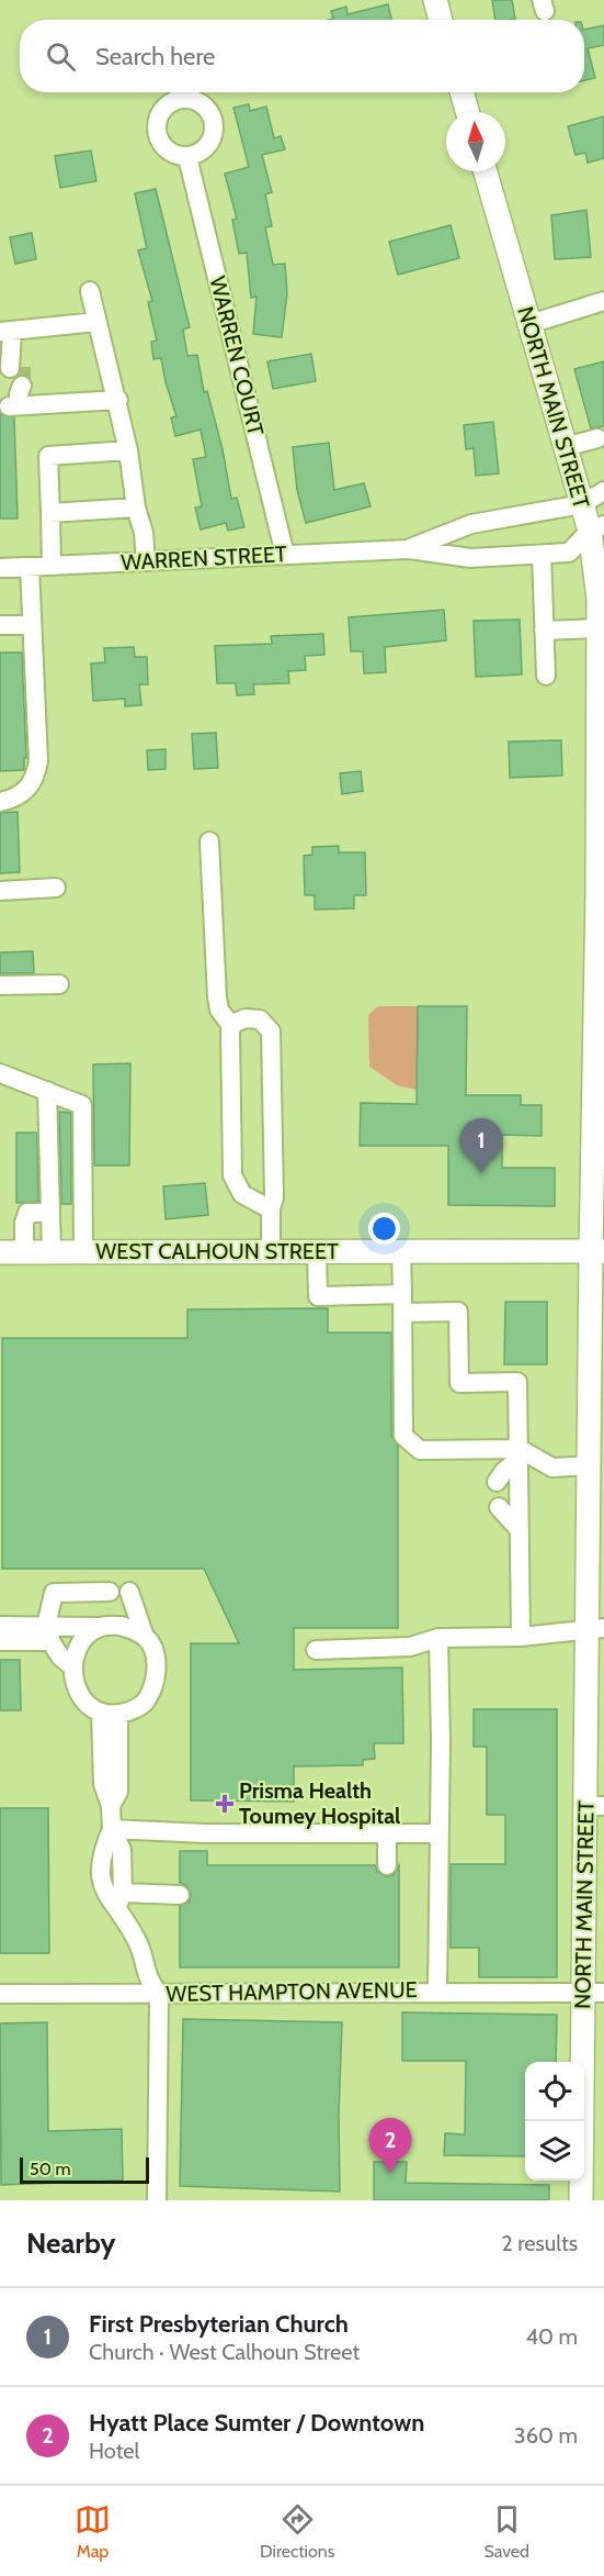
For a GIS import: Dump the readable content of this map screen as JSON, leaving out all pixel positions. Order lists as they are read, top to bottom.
{
  "streets": {
    "main road": ["NORTH MAIN STREET", "WEST CALHOUN STREET"],
    "street": ["WARREN COURT", "WARREN STREET", "WEST HAMPTON AVENUE"]
  },
  "crossings": [
    ["WARREN COURT", "WARREN STREET"],
    ["NORTH MAIN STREET", "WARREN STREET"],
    ["NORTH MAIN STREET", "WEST CALHOUN STREET"],
    ["NORTH MAIN STREET", "WEST HAMPTON AVENUE"]
  ],
  "places": {
    "health": ["Prisma Health Toumey Hospital"]
  },
  "scale_bar": "50 m",
  "north": "top",
  "page": {
    "search": "Search here",
    "pins": ["1", "2"],
    "scale": "50 m",
    "heading": ["Nearby", "2 results"],
    "list": [
      {
        "mark": "1",
        "name": "First Presbyterian Church",
        "note": "Church · West Calhoun Street",
        "value": "40 m"
      },
      {
        "mark": "2",
        "name": "Hyatt Place Sumter / Downtown",
        "note": "Hotel",
        "value": "360 m"
      }
    ],
    "nav": ["Map", "Directions", "Saved"]
  }
}
